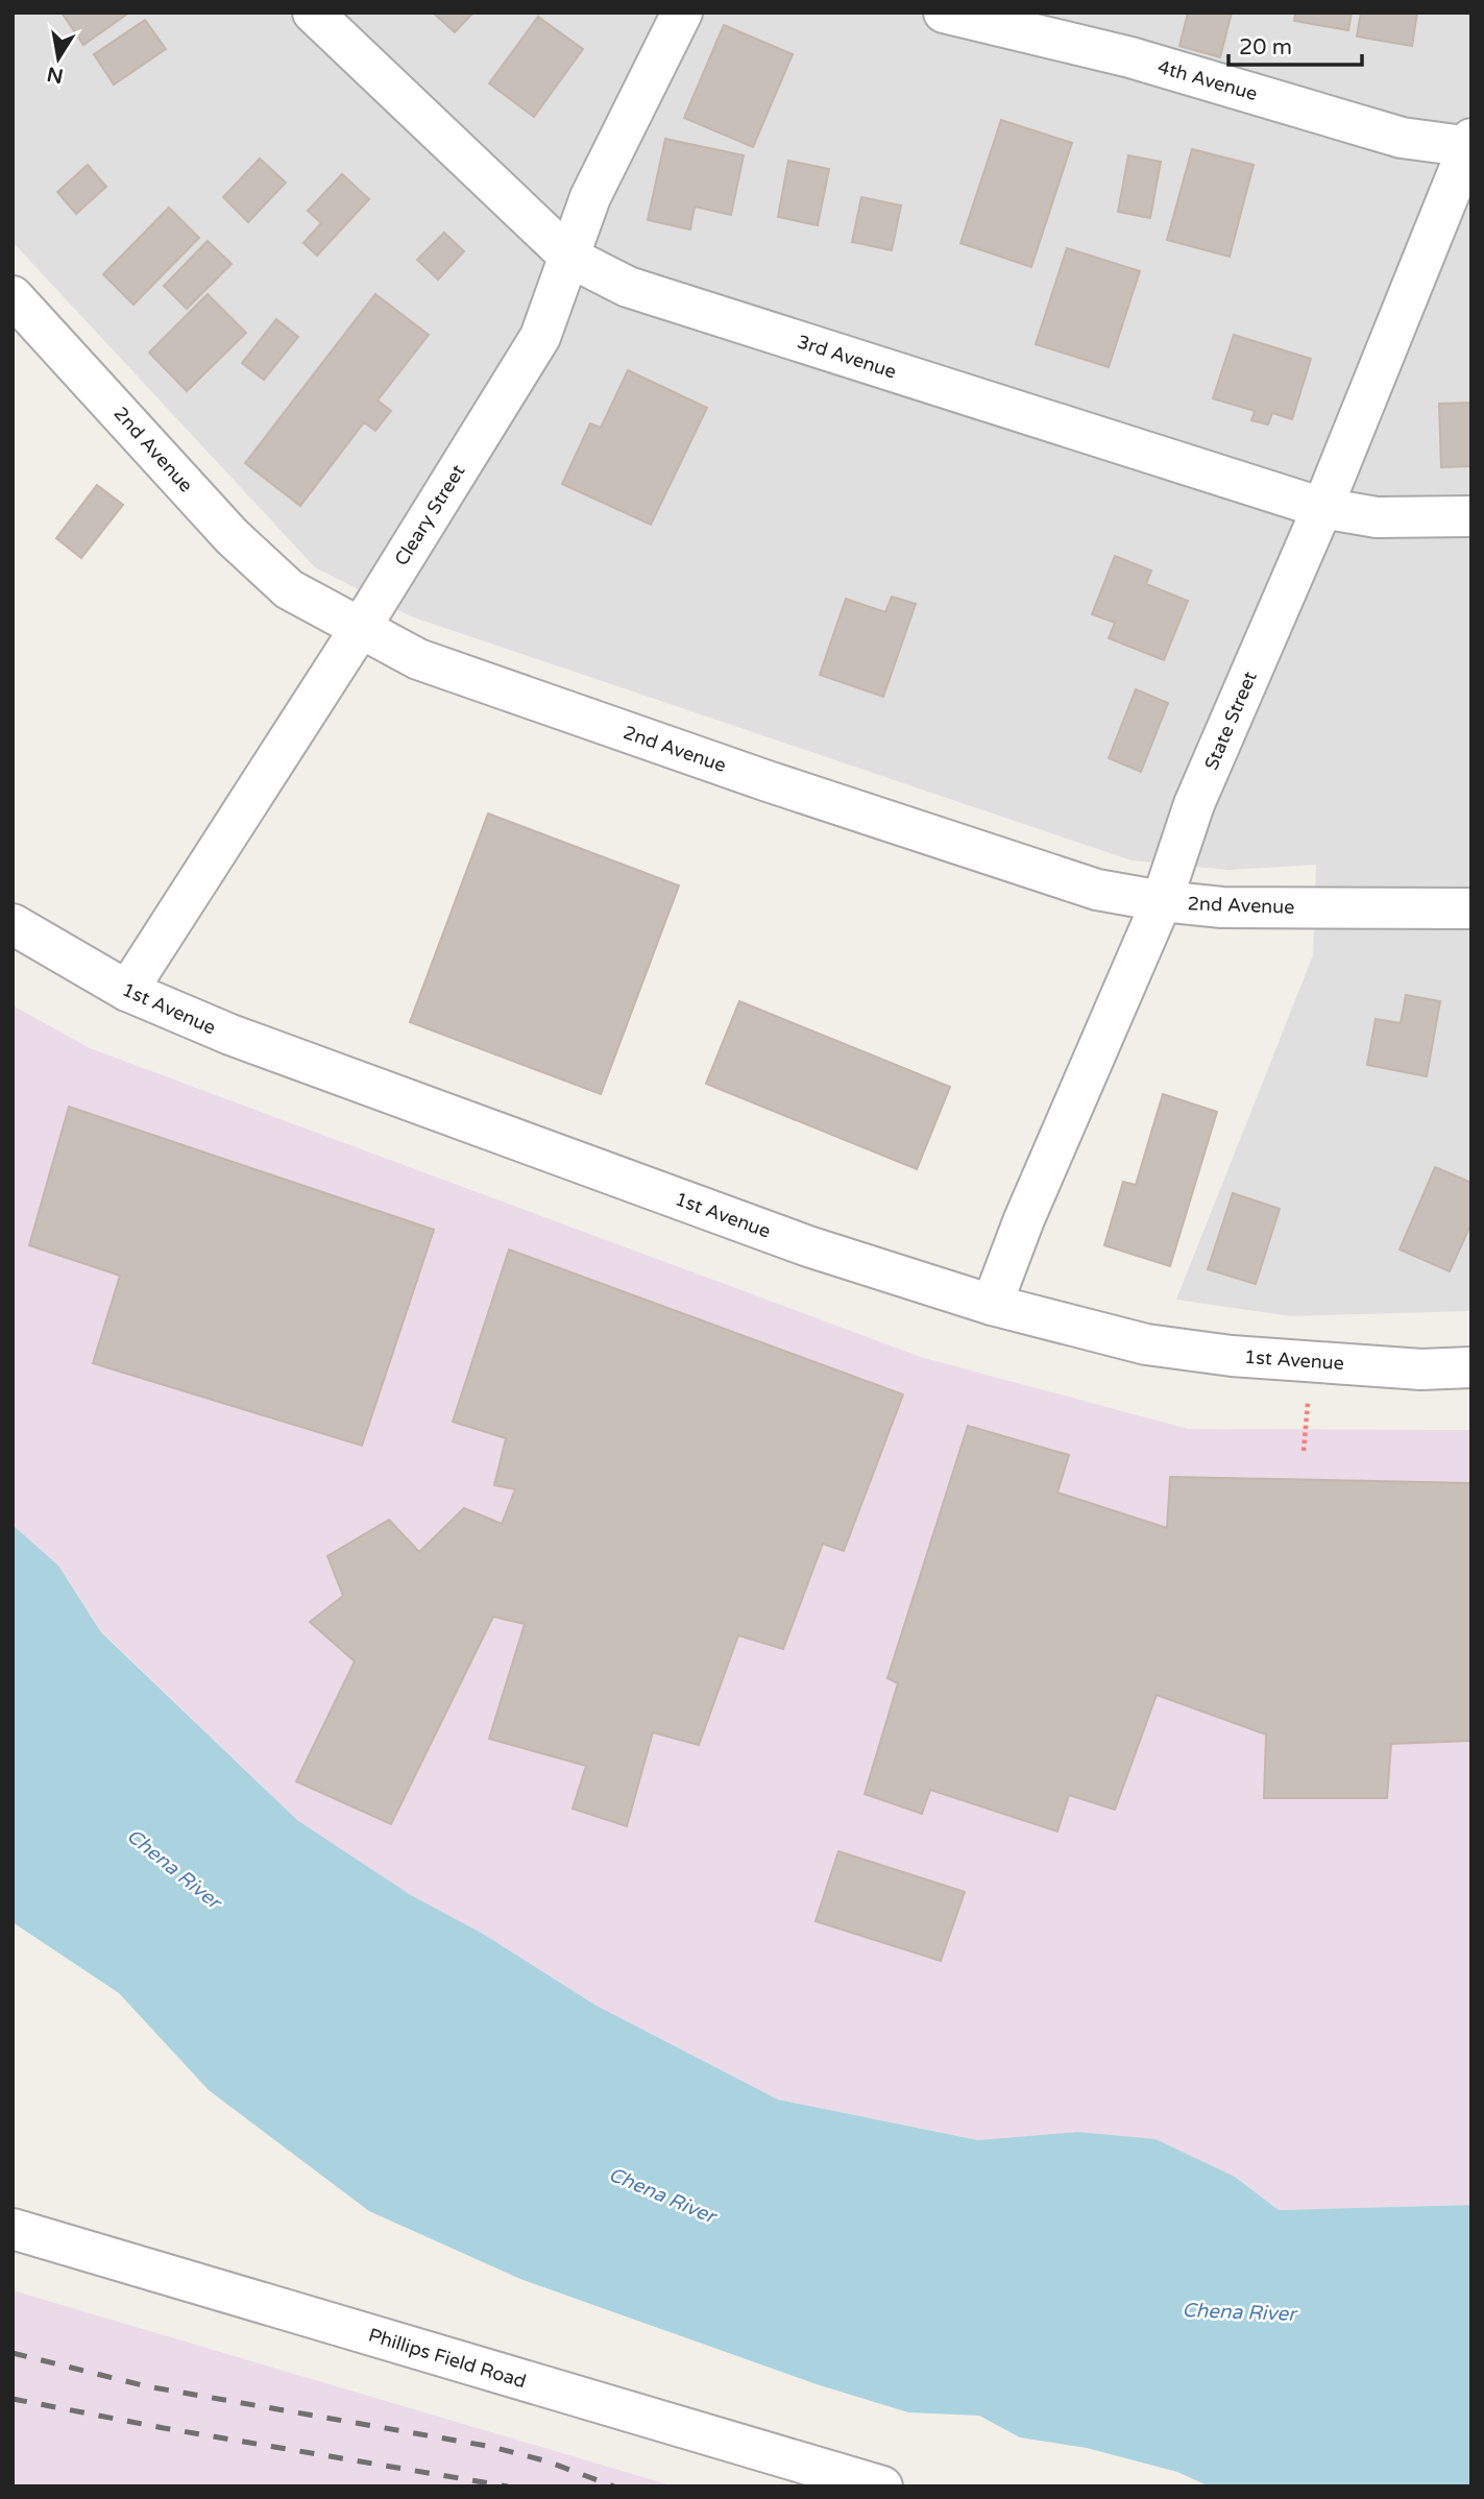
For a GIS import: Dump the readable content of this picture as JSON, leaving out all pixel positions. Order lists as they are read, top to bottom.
{
  "streets": {
    "street": [
      "4th Avenue",
      "3rd Avenue",
      "2nd Avenue",
      "Cleary Street",
      "State Street",
      "1st Avenue",
      "Phillips Field Road"
    ]
  },
  "crossings": [
    ["4th Avenue", "State Street"],
    ["3rd Avenue", "Cleary Street"],
    ["3rd Avenue", "State Street"],
    ["2nd Avenue", "Cleary Street"],
    ["2nd Avenue", "State Street"],
    ["Cleary Street", "1st Avenue"],
    ["State Street", "1st Avenue"]
  ],
  "water": ["Chena River"],
  "scale_bar": "20 m",
  "north": "bottom"
}
